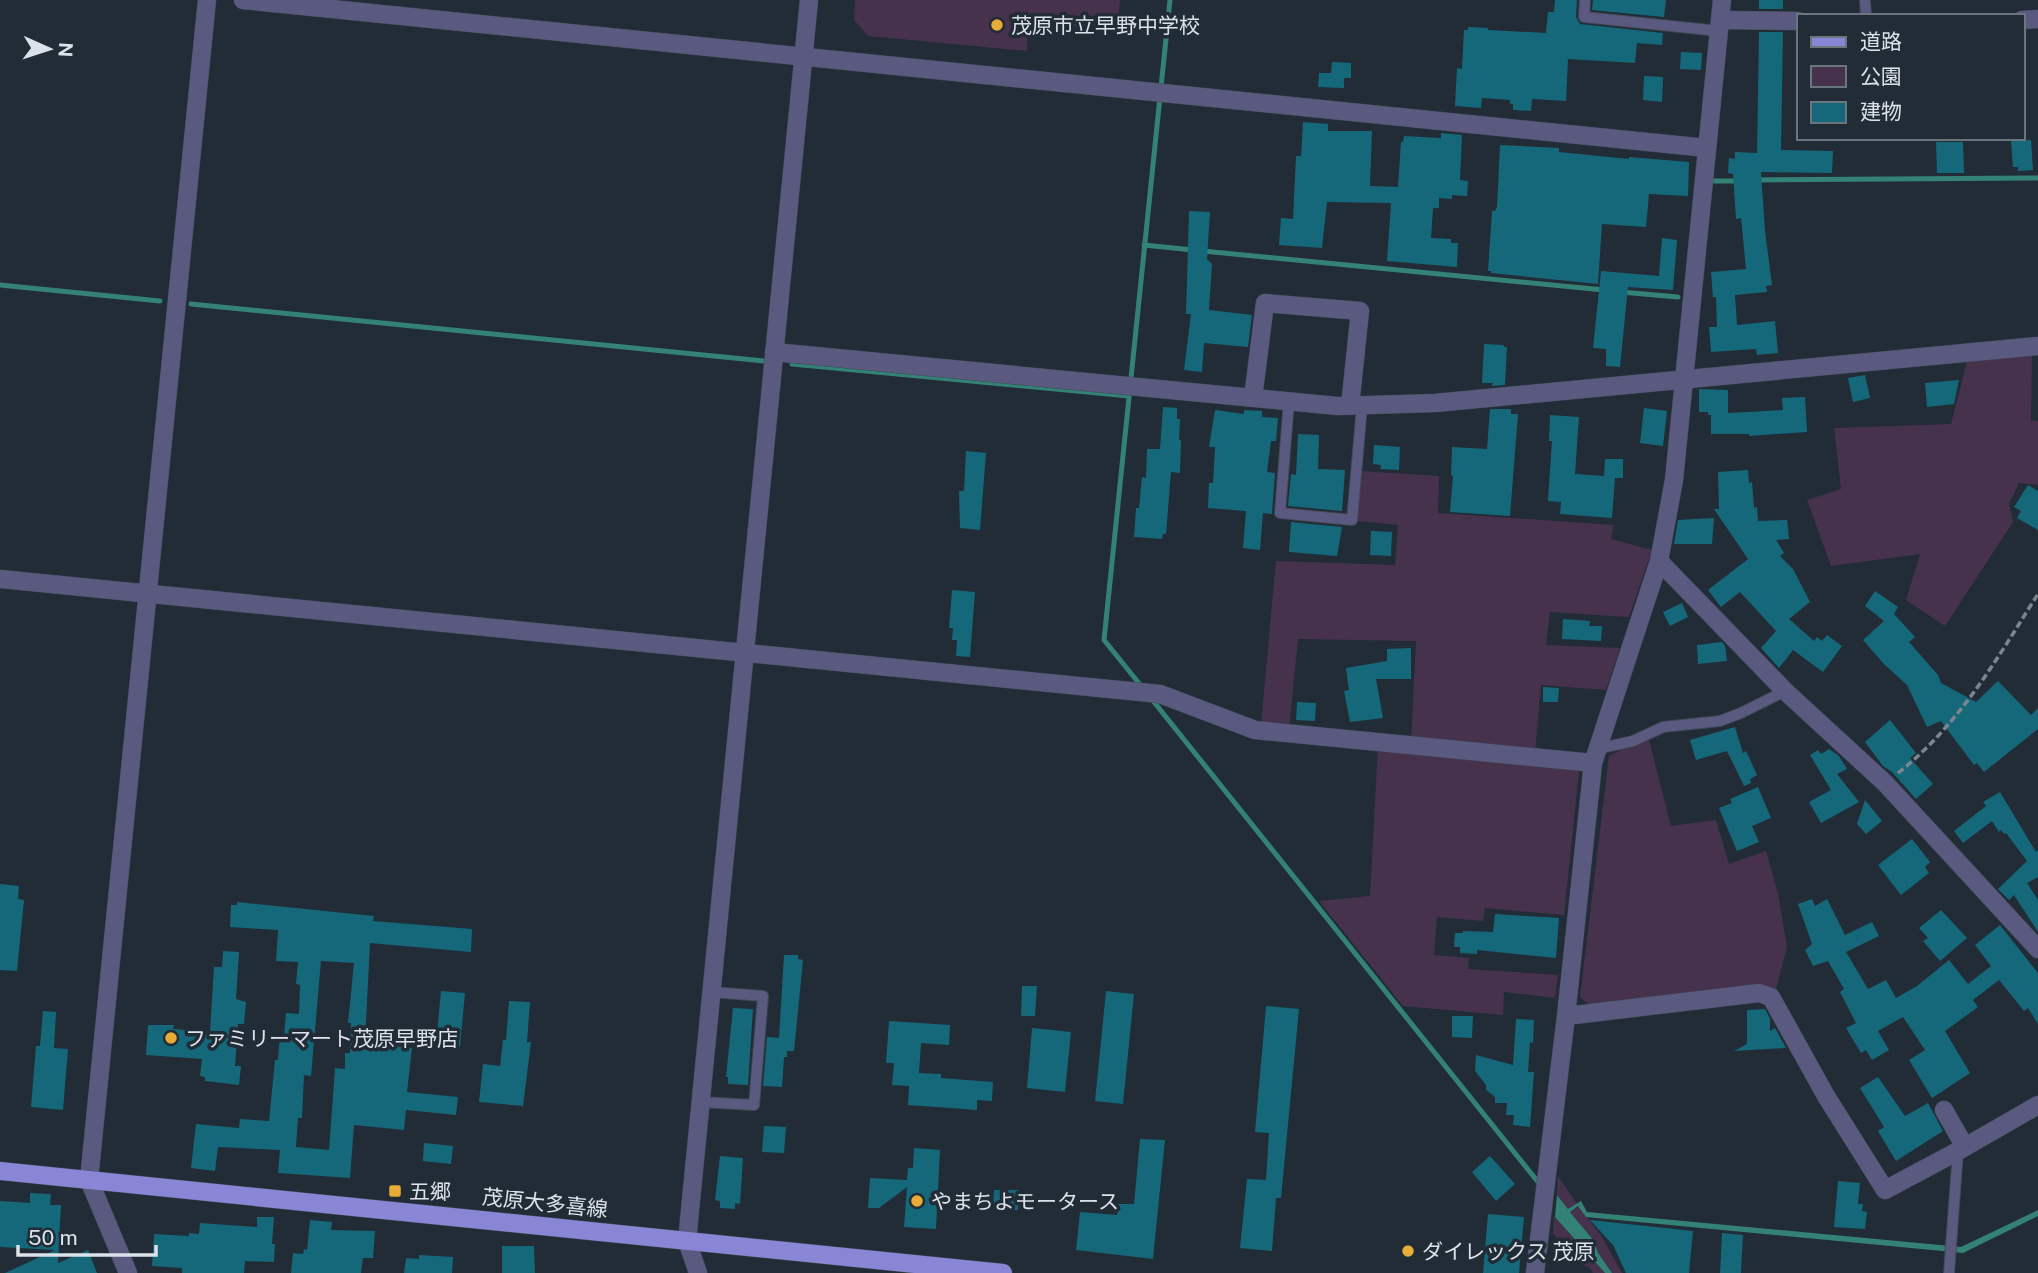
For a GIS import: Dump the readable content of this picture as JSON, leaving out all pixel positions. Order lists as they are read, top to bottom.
{
  "streets": {
    "main road": ["茂原大多喜線"]
  },
  "places": {
    "other": [
      "茂原市立早野中学校",
      "ファミリーマート茂原早野店",
      "やまちよモータース",
      "ダイレックス 茂原"
    ],
    "transit": ["五郷"]
  },
  "legend": ["道路", "公園", "建物"],
  "scale_bar": "50 m",
  "north": "right"
}
